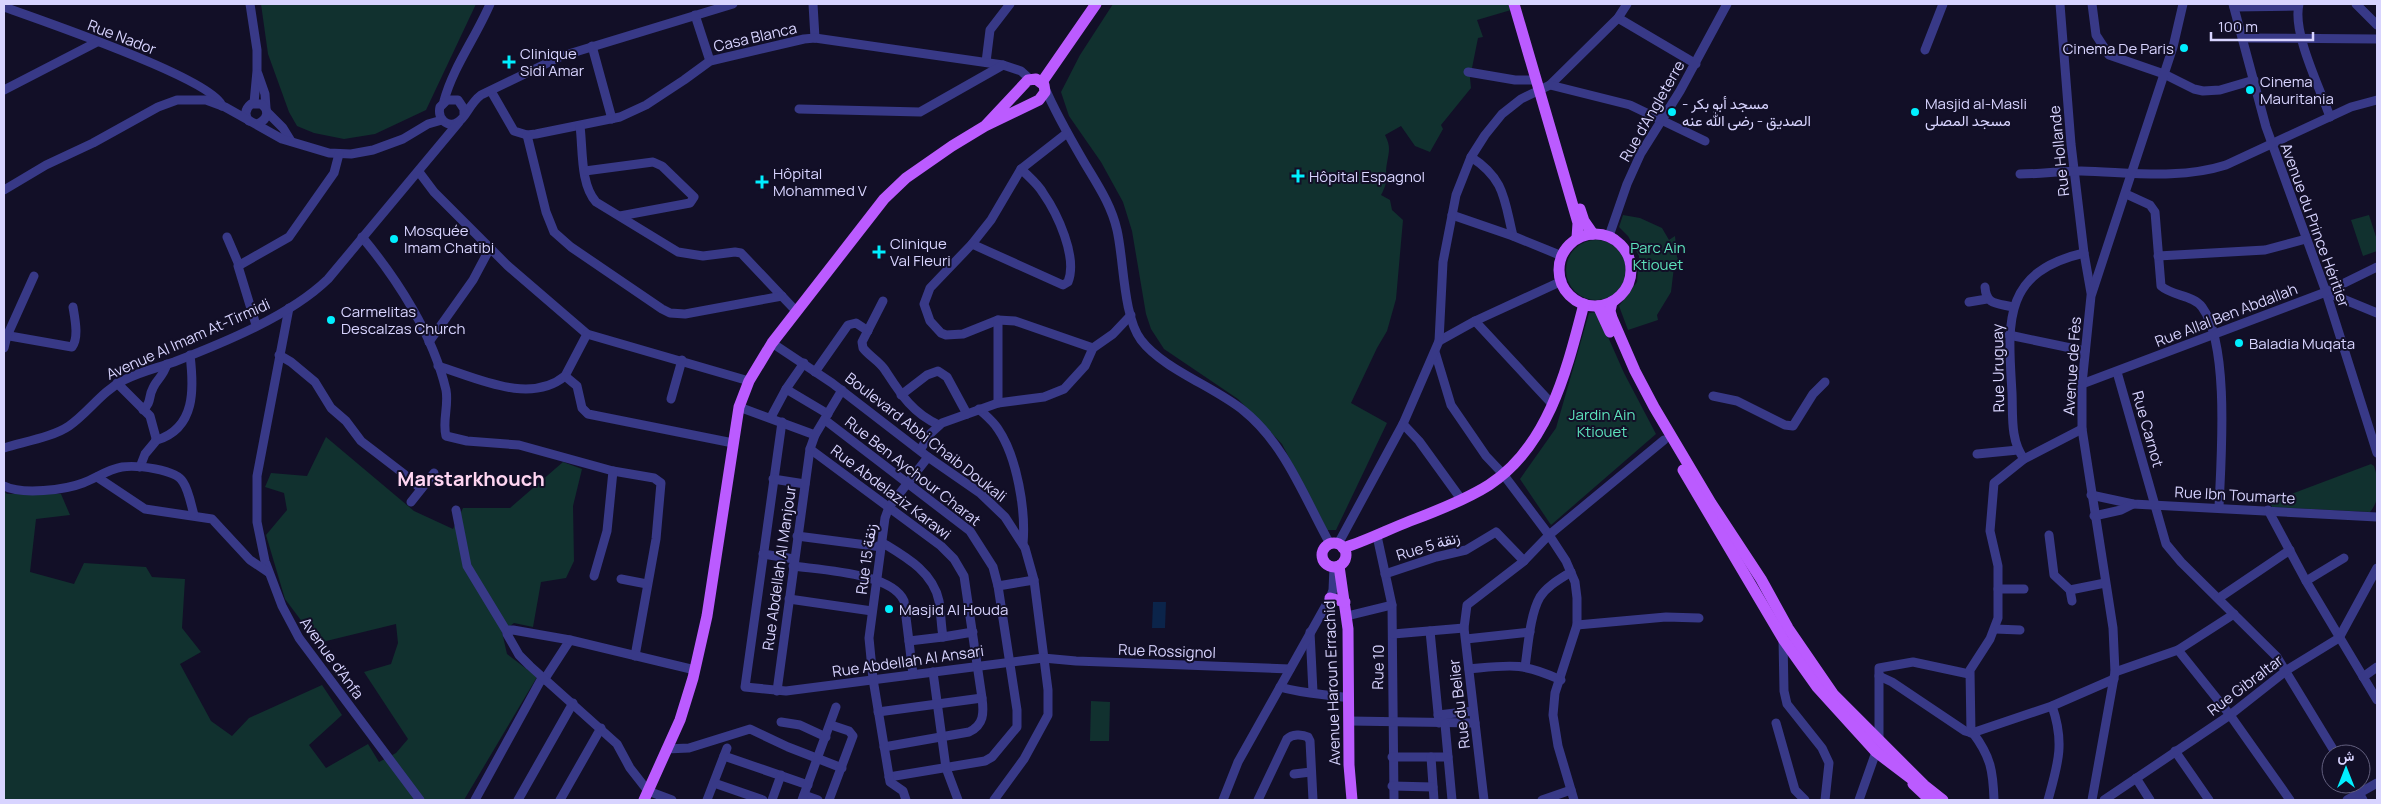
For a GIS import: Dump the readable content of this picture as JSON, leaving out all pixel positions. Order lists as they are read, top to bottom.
{
  "streets": {
    "main road": ["Avenue Haroun Errachid"],
    "street": [
      "Rue Nador",
      "Casa Blanca",
      "Rue d'Angleterre",
      "Rue Hollande",
      "Avenue du Prince Héritier",
      "Rue Allal Ben Abdallah",
      "Avenue Al Imam At-Tirmidi",
      "Avenue de Fès",
      "Rue Uruguay",
      "Rue Carnot",
      "Boulevard Abbi Chaib Doukali",
      "Rue Ben Aychour Charat",
      "Rue Abdelaziz Karawi",
      "Rue Ibn Toumarte",
      "Rue 5 زنقة",
      "Rue 15 زنقة",
      "Rue Abdellah Al Manjour",
      "Rue Rossignol",
      "Avenue d'Anfa",
      "Rue Abdellah Al Ansari",
      "Rue 10",
      "Rue Gibraltar",
      "Rue du Belier"
    ]
  },
  "crossings": [
    ["Rue Hollande", "Avenue de Fès"],
    ["Rue Hollande", "Rue Uruguay"],
    ["Avenue du Prince Héritier", "Rue Allal Ben Abdallah"],
    ["Rue Allal Ben Abdallah", "Avenue de Fès"],
    ["Rue Allal Ben Abdallah", "Rue Carnot"],
    ["Avenue Al Imam At-Tirmidi", "Avenue d'Anfa"],
    ["Avenue de Fès", "Rue Ibn Toumarte"],
    ["Rue Carnot", "Rue Ibn Toumarte"],
    ["Rue Carnot", "Rue Gibraltar"],
    ["Boulevard Abbi Chaib Doukali", "Rue 15 زنقة"],
    ["Boulevard Abbi Chaib Doukali", "Rue Abdellah Al Manjour"],
    ["Boulevard Abbi Chaib Doukali", "Rue Rossignol"],
    ["Boulevard Abbi Chaib Doukali", "Rue Abdellah Al Ansari"],
    ["Rue Ben Aychour Charat", "Rue 15 زنقة"],
    ["Rue Ben Aychour Charat", "Rue Abdellah Al Manjour"],
    ["Rue Ben Aychour Charat", "Rue Abdellah Al Ansari"],
    ["Rue Abdelaziz Karawi", "Rue 15 زنقة"],
    ["Rue Abdelaziz Karawi", "Rue Abdellah Al Manjour"],
    ["Rue Abdelaziz Karawi", "Rue Abdellah Al Ansari"],
    ["Rue 5 زنقة", "Rue 10"],
    ["Rue 5 زنقة", "Rue du Belier"],
    ["Rue 15 زنقة", "Rue Abdellah Al Ansari"],
    ["Rue Abdellah Al Manjour", "Rue Abdellah Al Ansari"],
    ["Rue Rossignol", "Rue Abdellah Al Ansari"]
  ],
  "districts": ["Marstarkhouch"],
  "parks": ["Parc Ain Ktiouet", "Jardin Ain Ktiouet"],
  "places": {
    "other": [
      "Cinema De Paris",
      "Cinema Mauritania",
      "- مسجد أبو بكر الصديق - رضى الله عنه",
      "Masjid al-Masli مسجد المصلى",
      "Mosquée Imam Chatibi",
      "Carmelitas Descalzas Church",
      "Baladia Muqata",
      "Masjid Al Houda"
    ],
    "health": [
      "Clinique Sidi Amar",
      "Hôpital Espagnol",
      "Hôpital Mohammed V",
      "Clinique Val Fleuri"
    ]
  },
  "scale_bar": "100 m",
  "north": "top"
}
